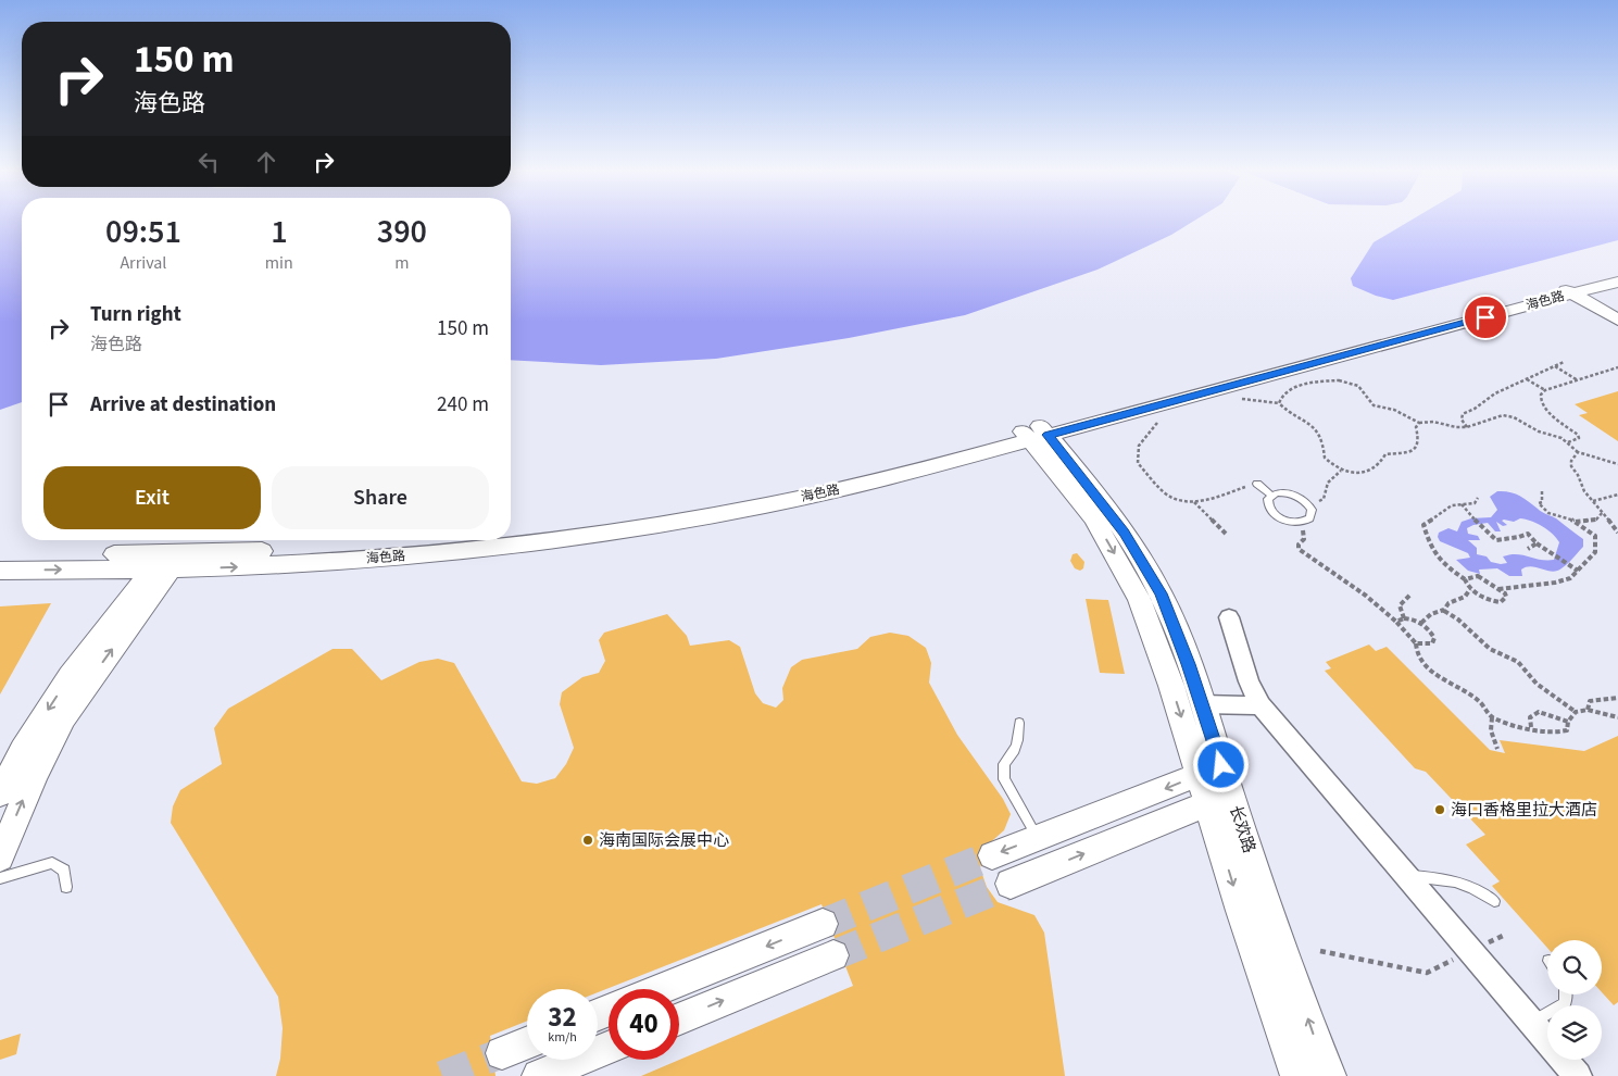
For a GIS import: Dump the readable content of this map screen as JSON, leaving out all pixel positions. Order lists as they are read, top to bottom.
{
  "streets": {
    "street": ["海色路", "长欢路"]
  },
  "crossings": [
    ["海色路", "长欢路"]
  ],
  "places": ["海口香格里拉大酒店", "海南国际会展中心"],
  "page": {
    "turn": ["150 m", "海色路"],
    "eta": [
      "09:51",
      "Arrival",
      "1",
      "min",
      "390",
      "m"
    ],
    "list": [
      {
        "name": "Turn right",
        "note": "海色路",
        "value": "150 m"
      },
      {
        "name": "Arrive at destination",
        "value": "240 m"
      }
    ],
    "buttons": ["Exit", "Share"],
    "speed": "32 km/h",
    "limit": "40"
  }
}
